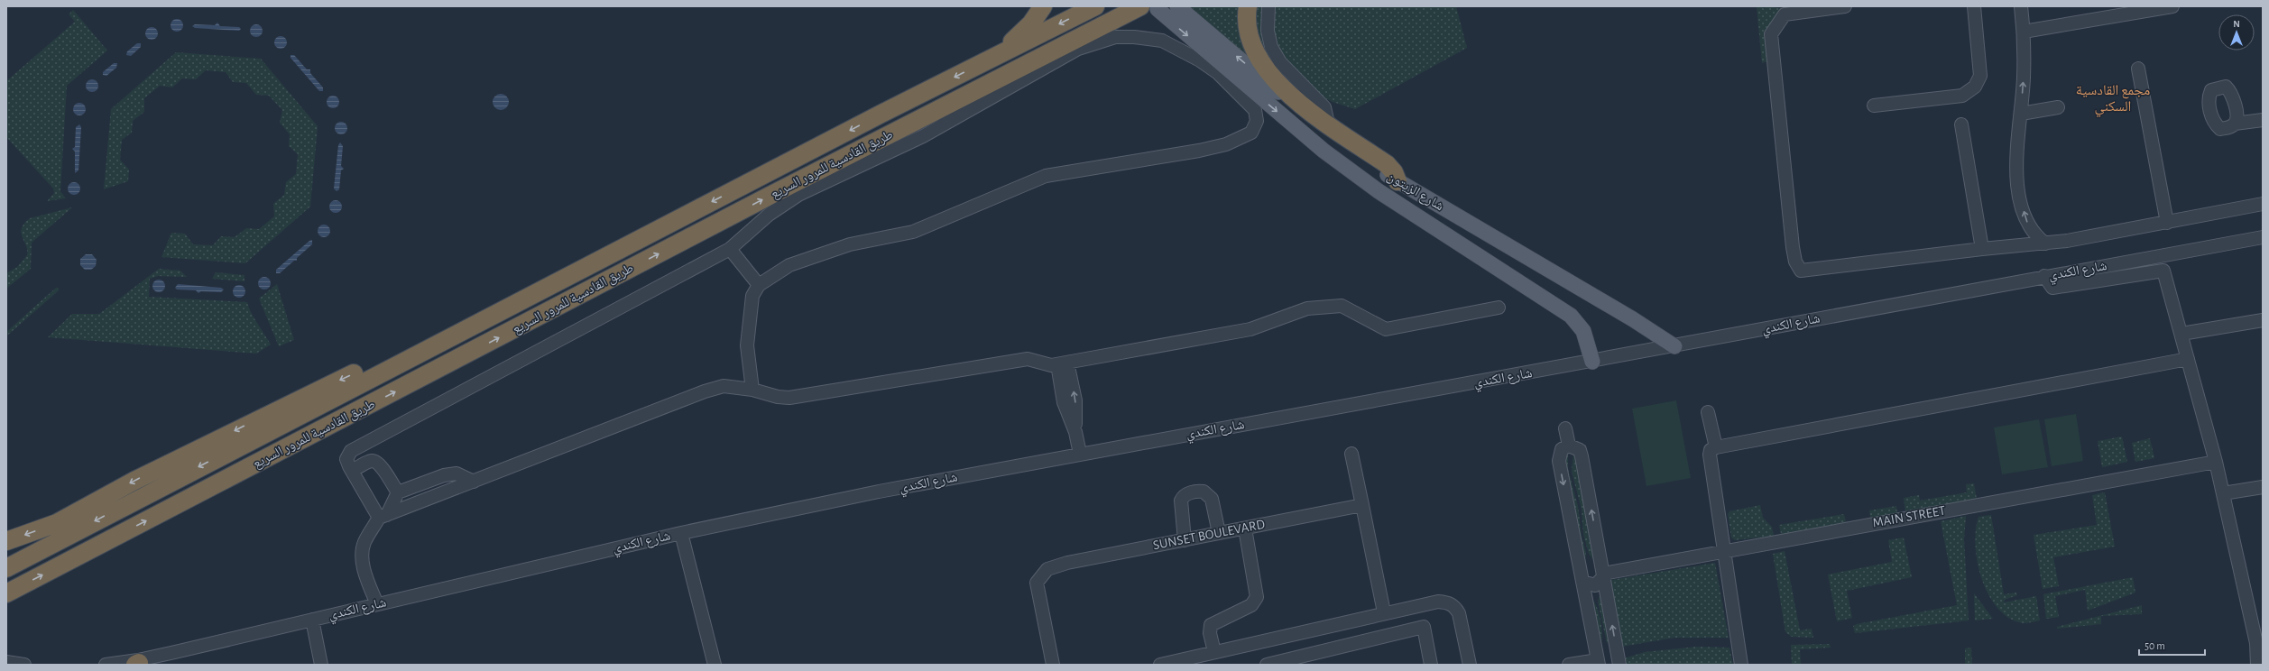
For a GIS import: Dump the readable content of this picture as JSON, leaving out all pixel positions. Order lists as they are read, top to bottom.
{
  "streets": {
    "highway": ["طريق القادسية للمرور السريع"],
    "main road": ["شارع الزيتون"],
    "street": ["شارع الكندي", "MAIN STREET", "SUNSET BOULEVARD"]
  },
  "crossings": [
    ["طريق القادسية للمرور السريع", "شارع الزيتون"],
    ["شارع الزيتون", "شارع الكندي"]
  ],
  "districts": ["مجمع القادسية السكني"],
  "scale_bar": "50 m",
  "north": "top"
}
